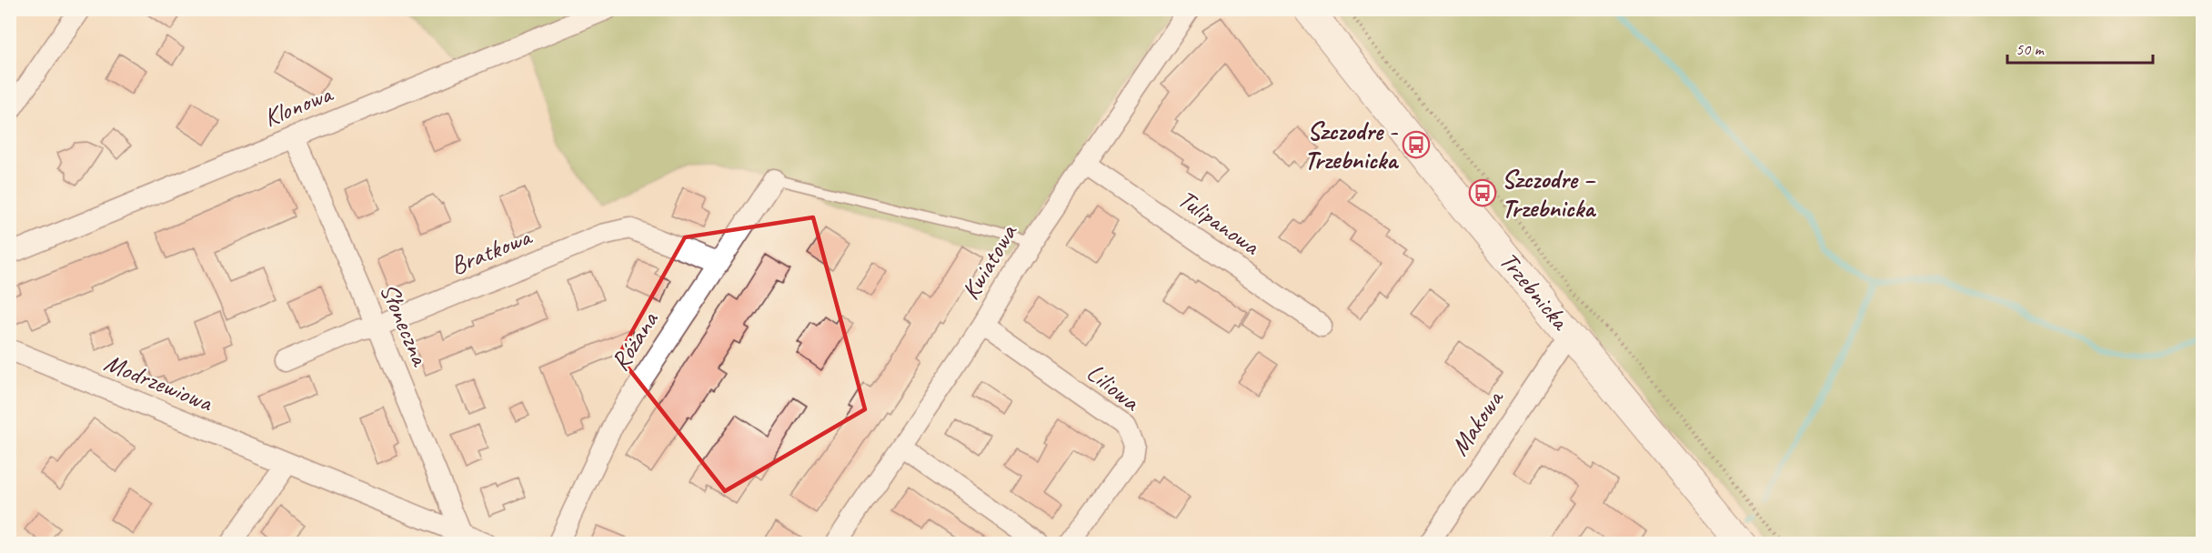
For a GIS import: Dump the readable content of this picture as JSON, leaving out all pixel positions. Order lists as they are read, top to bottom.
{
  "streets": {
    "street": [
      "Klonowa",
      "Tulipanowa",
      "Bratkowa",
      "Kwiatowa",
      "Trzebnicka",
      "Słoneczna",
      "Różana",
      "Modrzewiowa",
      "Liliowa",
      "Makowa"
    ]
  },
  "crossings": [
    ["Klonowa", "Słoneczna"],
    ["Tulipanowa", "Kwiatowa"],
    ["Bratkowa", "Słoneczna"],
    ["Bratkowa", "Różana"],
    ["Kwiatowa", "Liliowa"],
    ["Trzebnicka", "Makowa"],
    ["Słoneczna", "Modrzewiowa"]
  ],
  "places": {
    "bus stop": ["Szczodre - Trzebnicka", "Szczodre – Trzebnicka"]
  },
  "scale_bar": "50 m"
}
